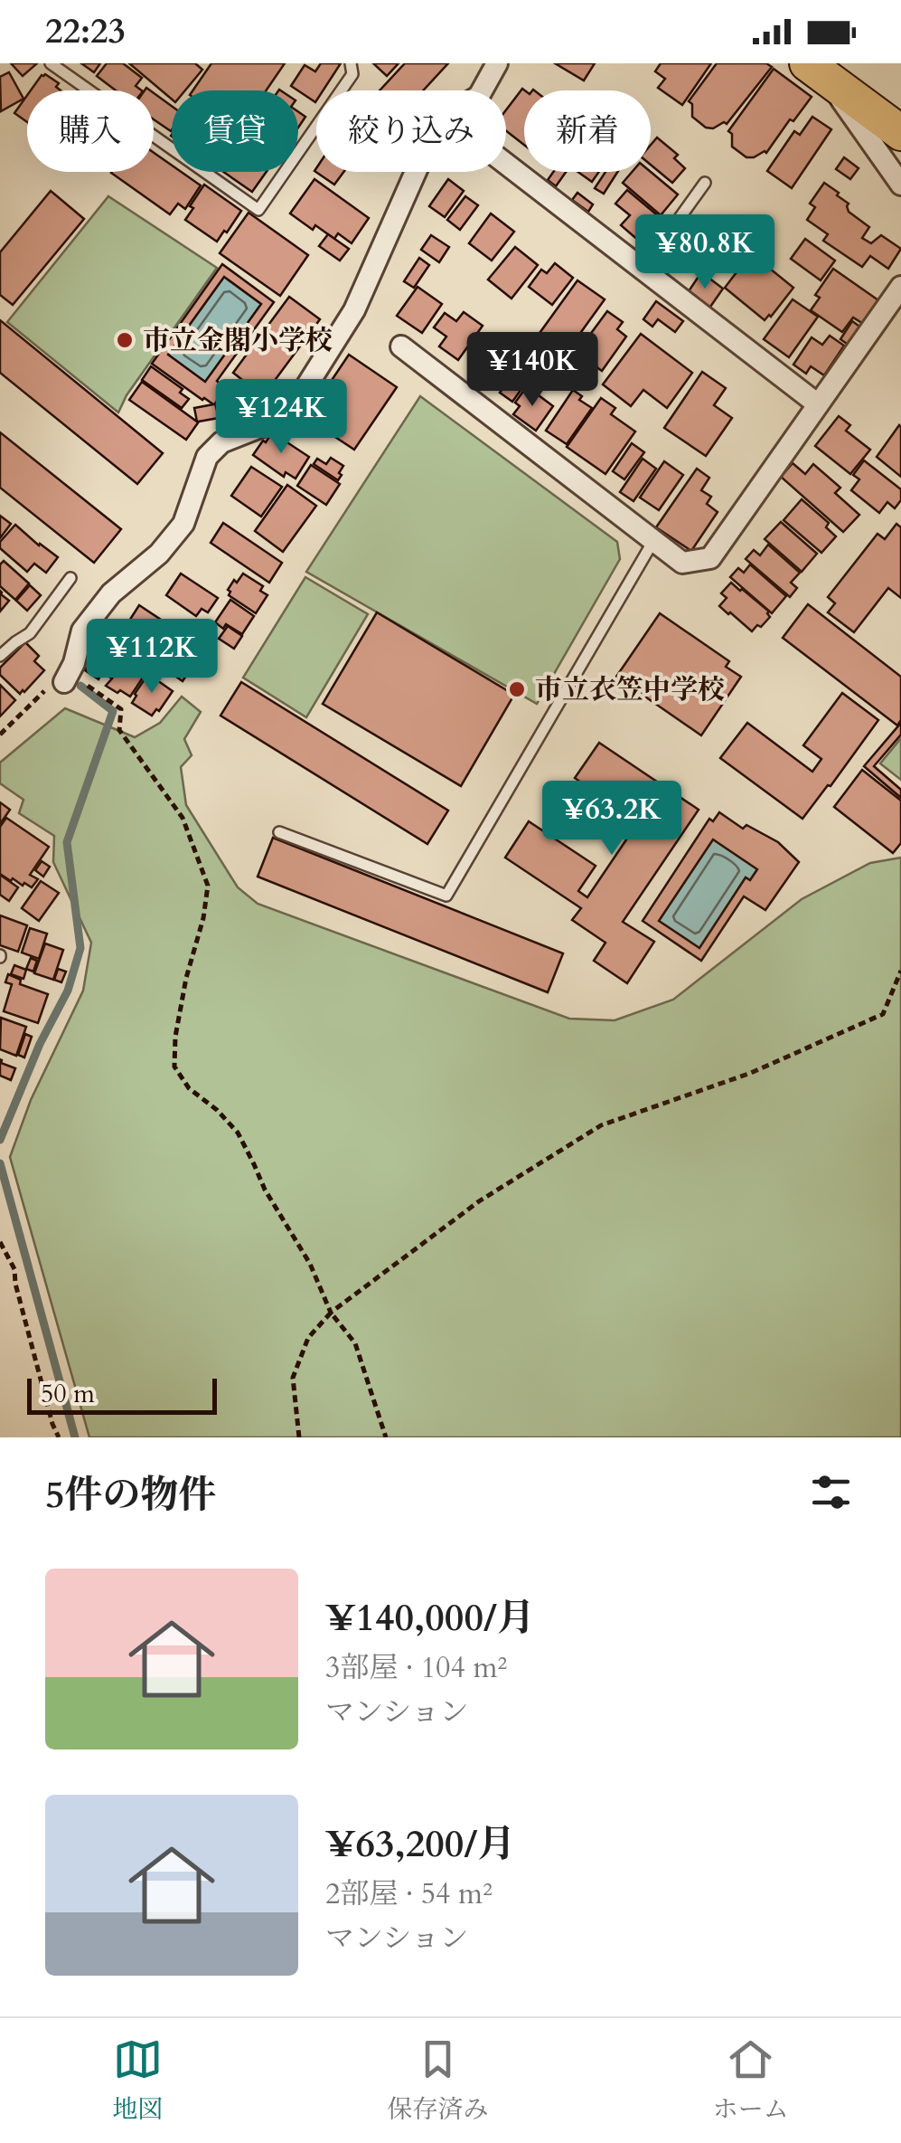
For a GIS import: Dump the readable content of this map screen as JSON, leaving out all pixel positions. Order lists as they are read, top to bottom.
{
  "places": ["市立金閣小学校", "市立衣笠中学校"],
  "scale_bar": "50 m",
  "page": {
    "status": "22:23",
    "chip": [
      "購入",
      "賃貸",
      "絞り込み",
      "新着"
    ],
    "price": [
      "¥80.8K",
      "¥140K",
      "¥124K",
      "¥112K",
      "¥63.2K"
    ],
    "scale": "50 m",
    "heading": "5件の物件",
    "list": [
      {
        "name": "¥140,000/月",
        "note": "3部屋 · 104 m² · マンション"
      },
      {
        "name": "¥63,200/月",
        "note": "2部屋 · 54 m² · マンション"
      }
    ],
    "tabs": ["地図", "保存済み", "ホーム"]
  }
}
